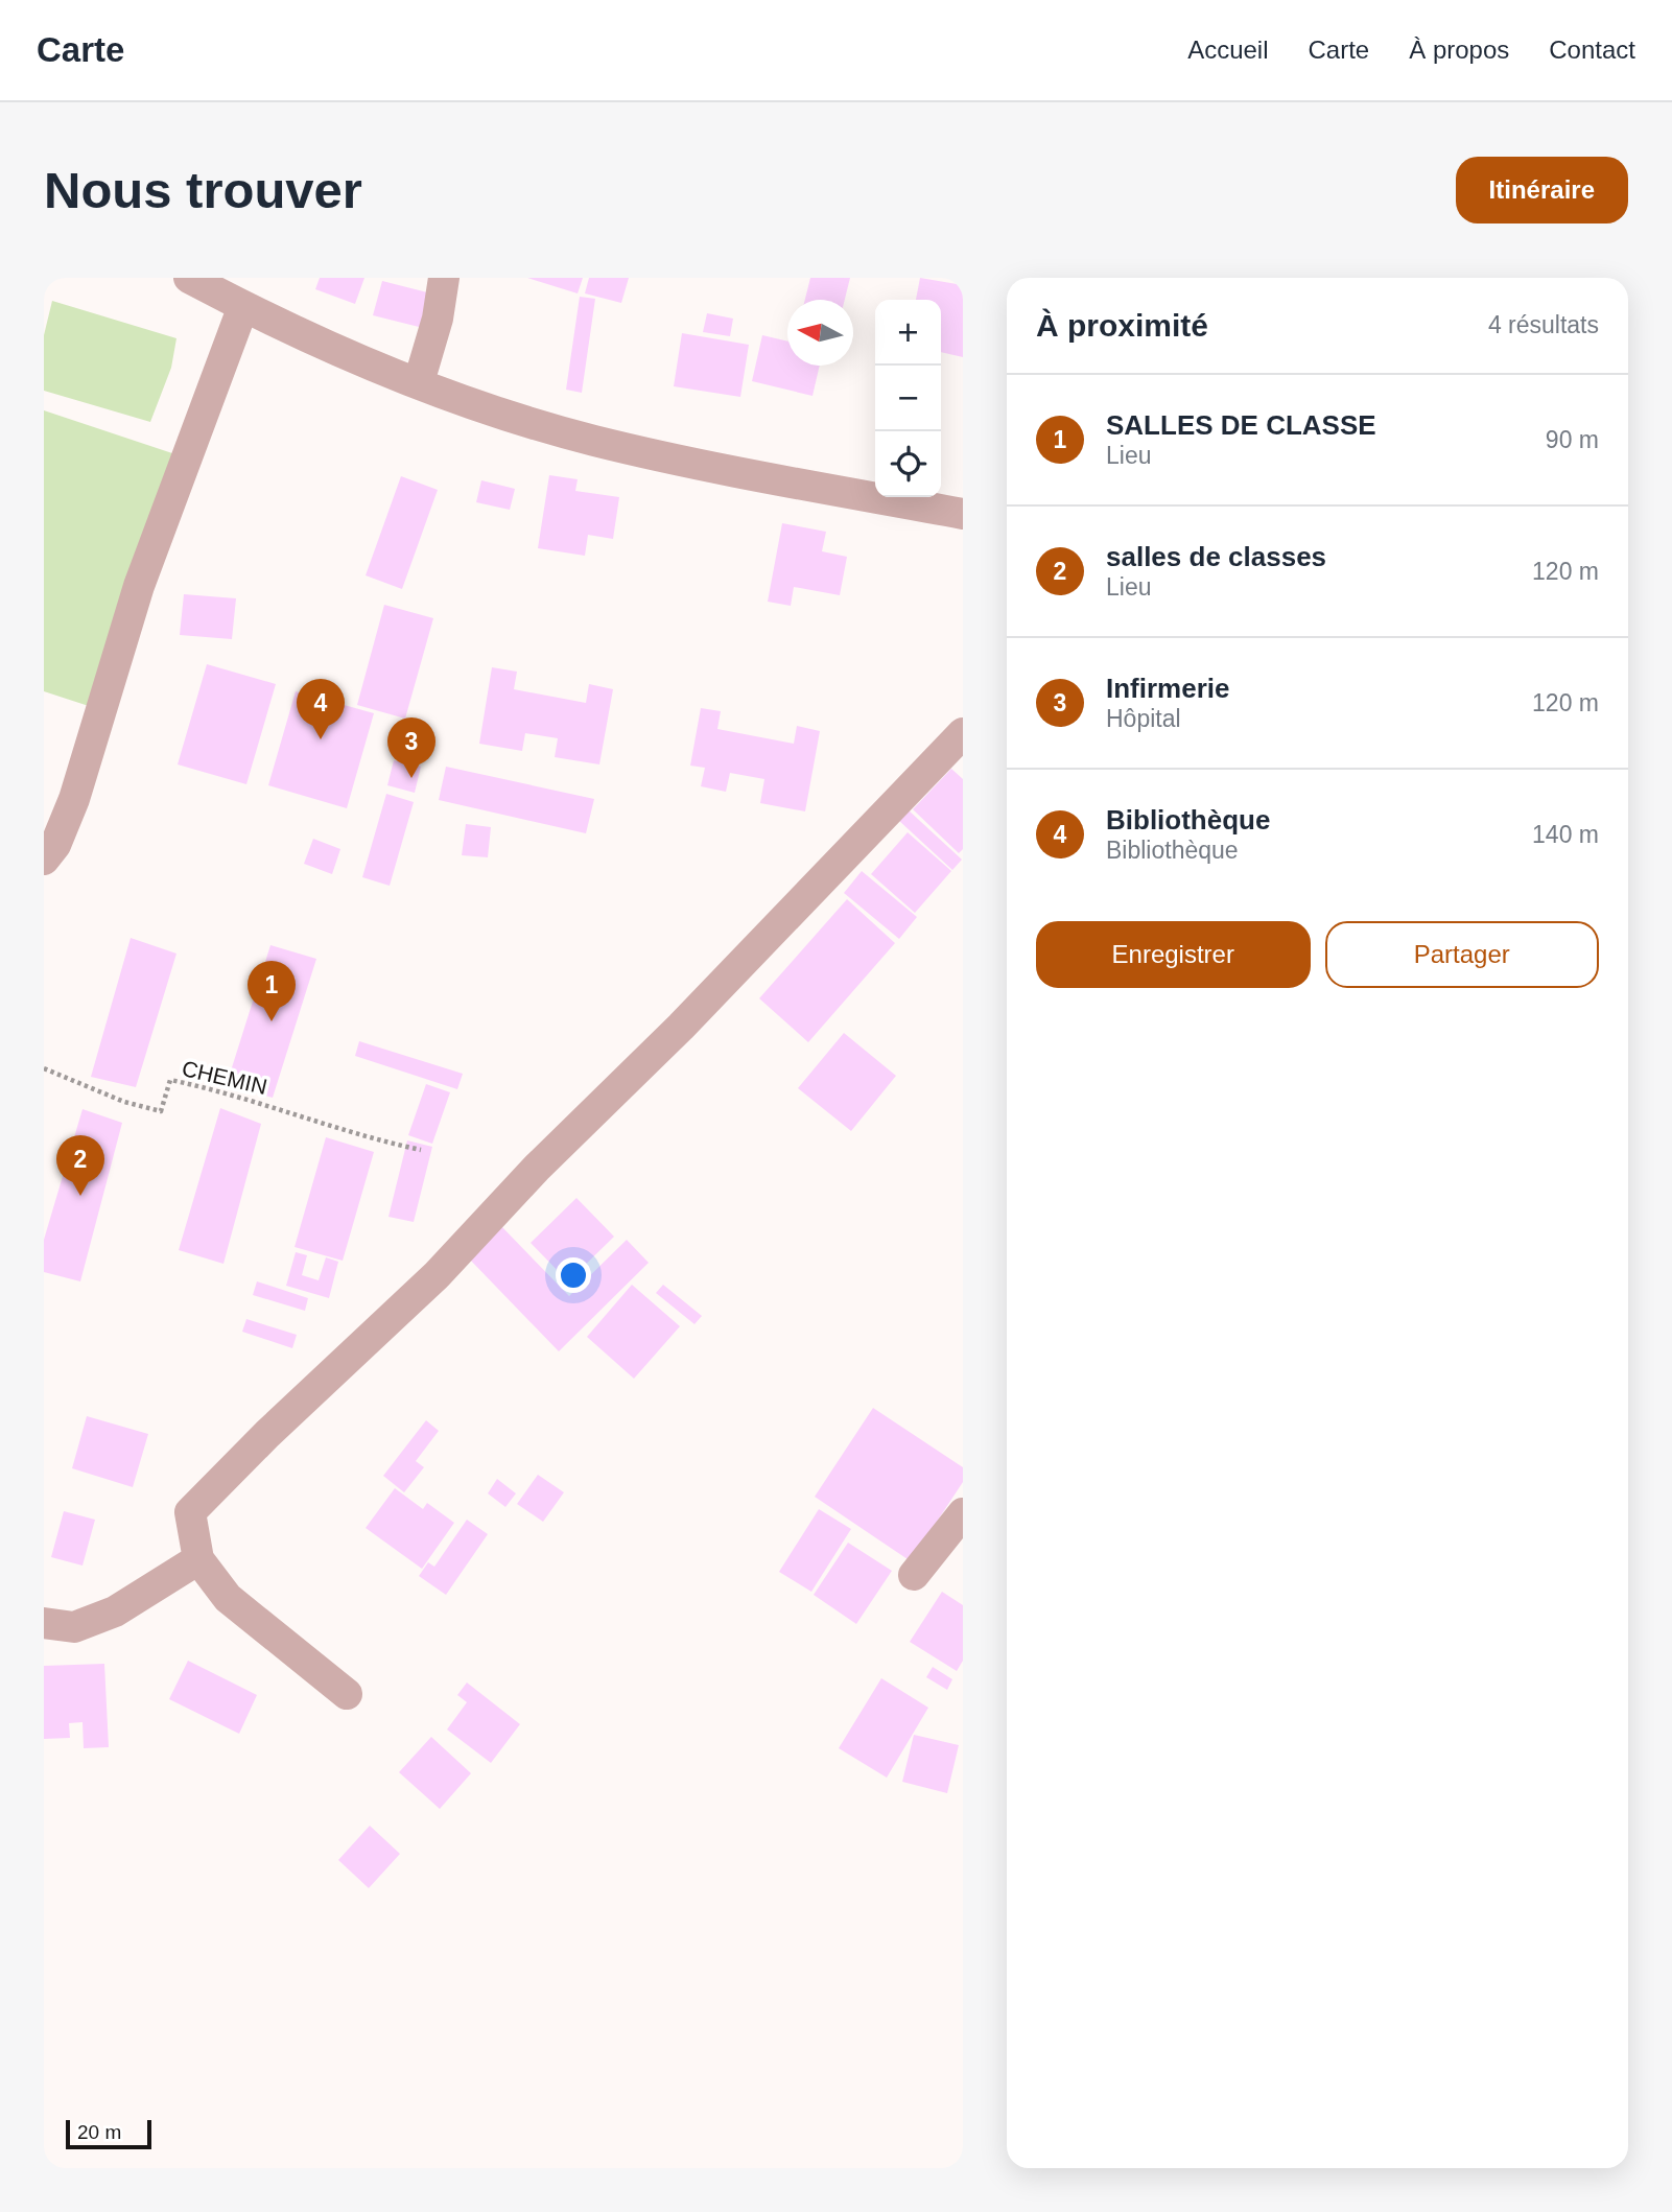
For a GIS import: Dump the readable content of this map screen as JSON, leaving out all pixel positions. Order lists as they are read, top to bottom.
{
  "streets": {
    "path": ["CHEMIN"]
  },
  "scale_bar": "20 m",
  "north": "left",
  "page": {
    "header": "Carte",
    "nav": [
      "Accueil",
      "Carte",
      "À propos",
      "Contact"
    ],
    "buttons": [
      "Itinéraire",
      ["Enregistrer", "Partager"]
    ],
    "title": "Nous trouver",
    "heading": ["À proximité", "4 résultats"],
    "map_buttons": ["+", "−"],
    "list": [
      {
        "mark": "1",
        "name": "SALLES DE CLASSE",
        "note": "Lieu",
        "value": "90 m"
      },
      {
        "mark": "2",
        "name": "salles de classes",
        "note": "Lieu",
        "value": "120 m"
      },
      {
        "mark": "3",
        "name": "Infirmerie",
        "note": "Hôpital",
        "value": "120 m"
      },
      {
        "mark": "4",
        "name": "Bibliothèque",
        "note": "Bibliothèque",
        "value": "140 m"
      }
    ],
    "pins": [
      "4",
      "3",
      "1",
      "2"
    ],
    "scale": "20 m"
  }
}
